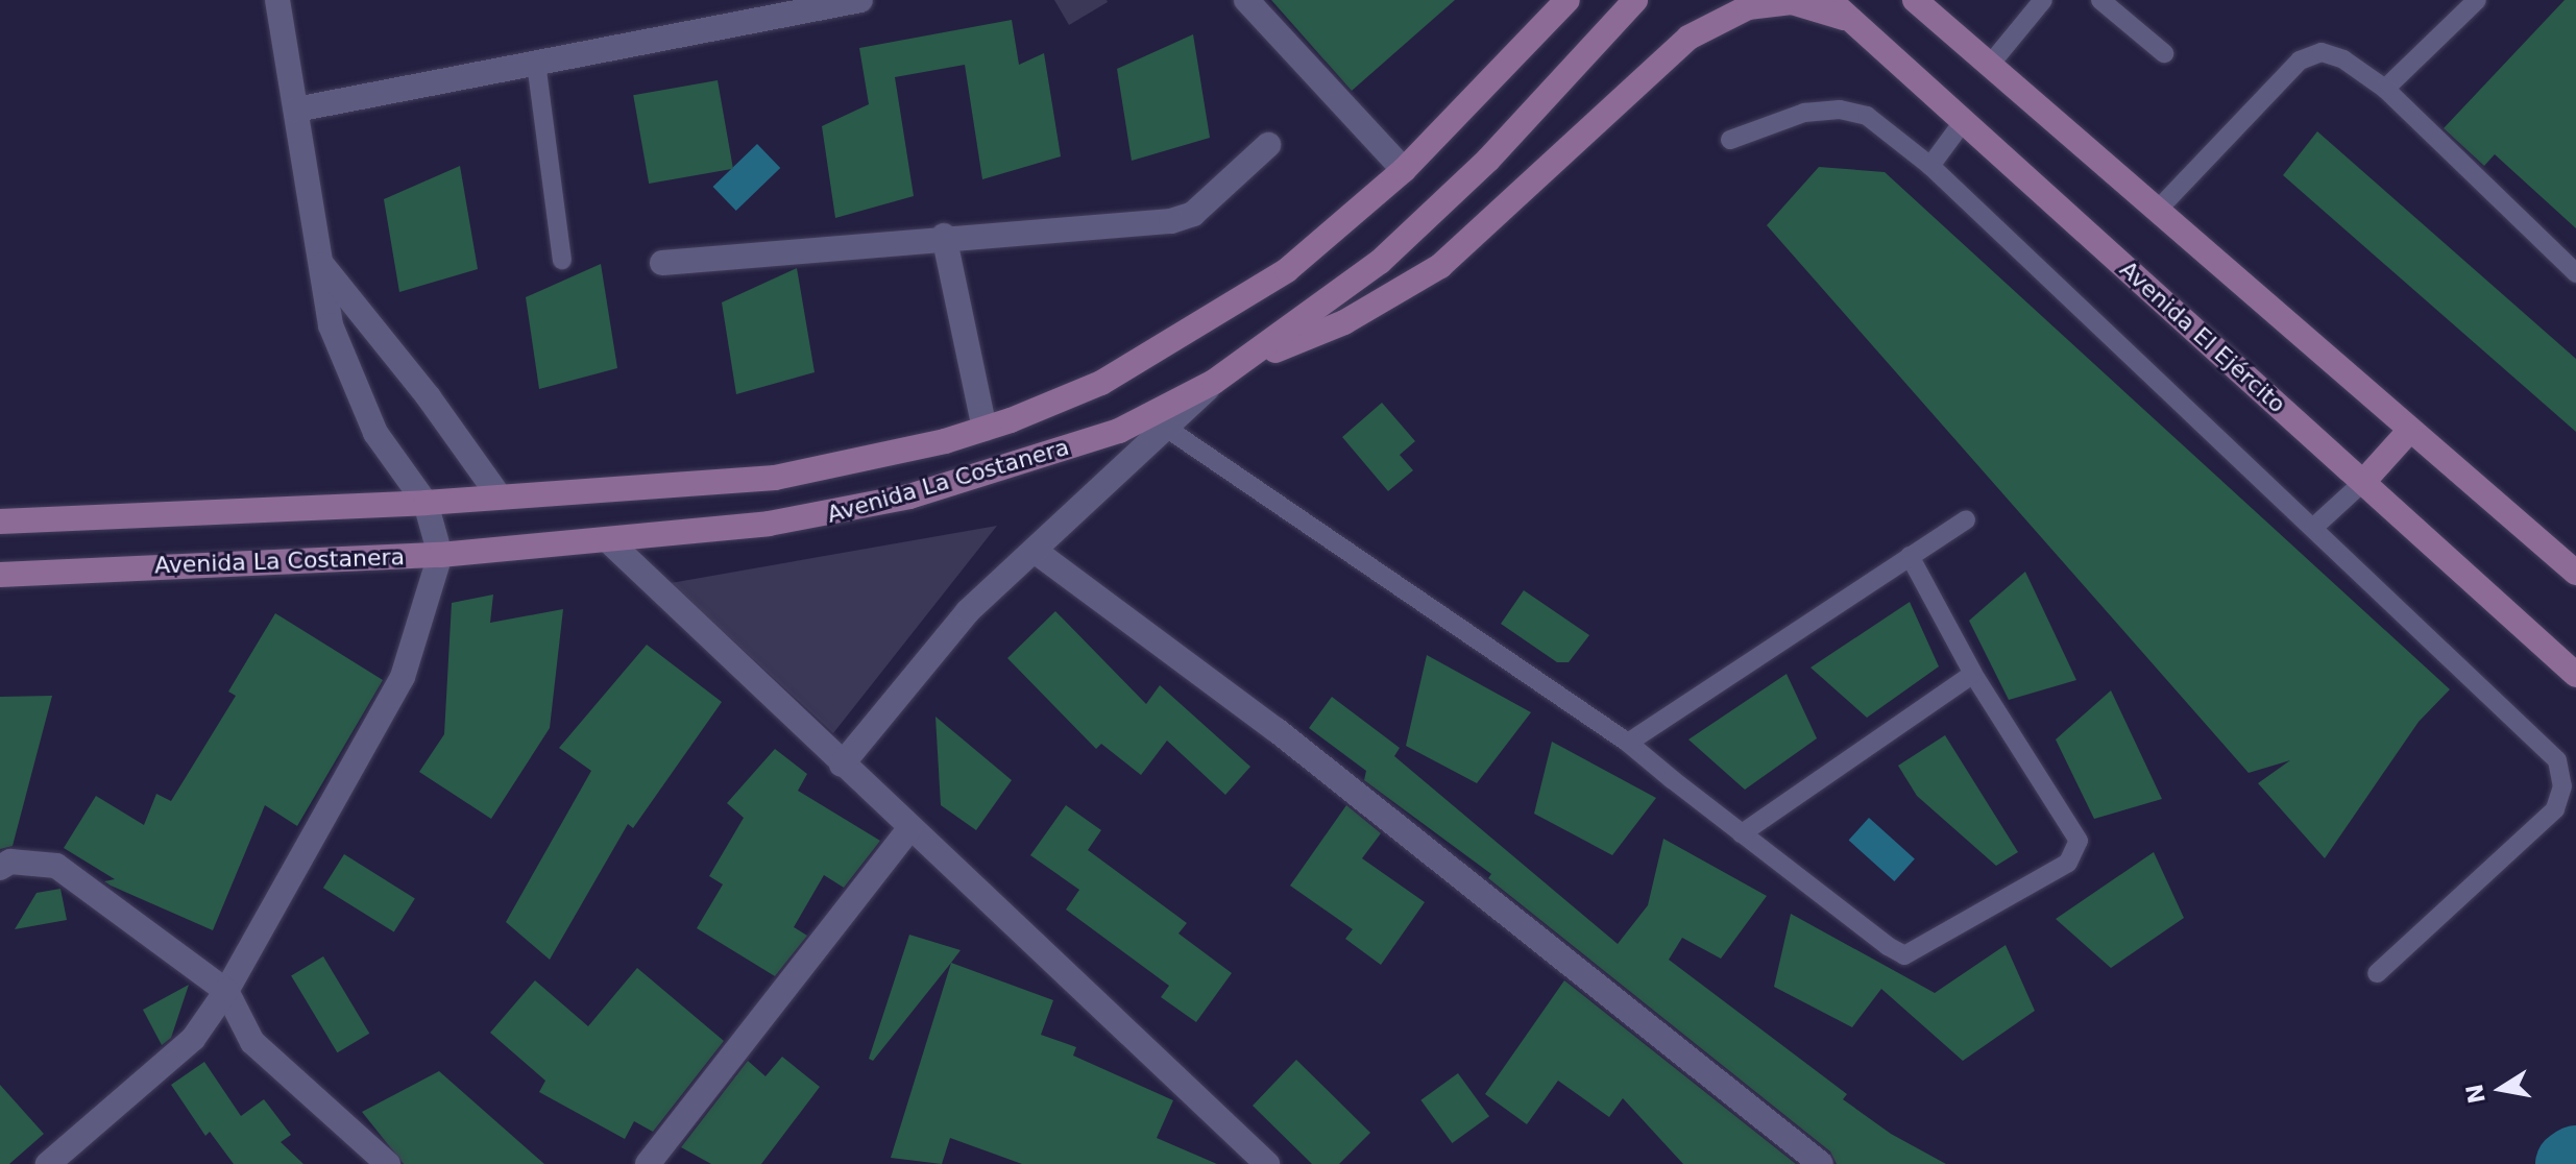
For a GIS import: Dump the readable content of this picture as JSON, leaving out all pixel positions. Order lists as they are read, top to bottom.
{
  "streets": {
    "street": ["Avenida El Ejército", "Avenida La Costanera"]
  },
  "north": "left"
}
